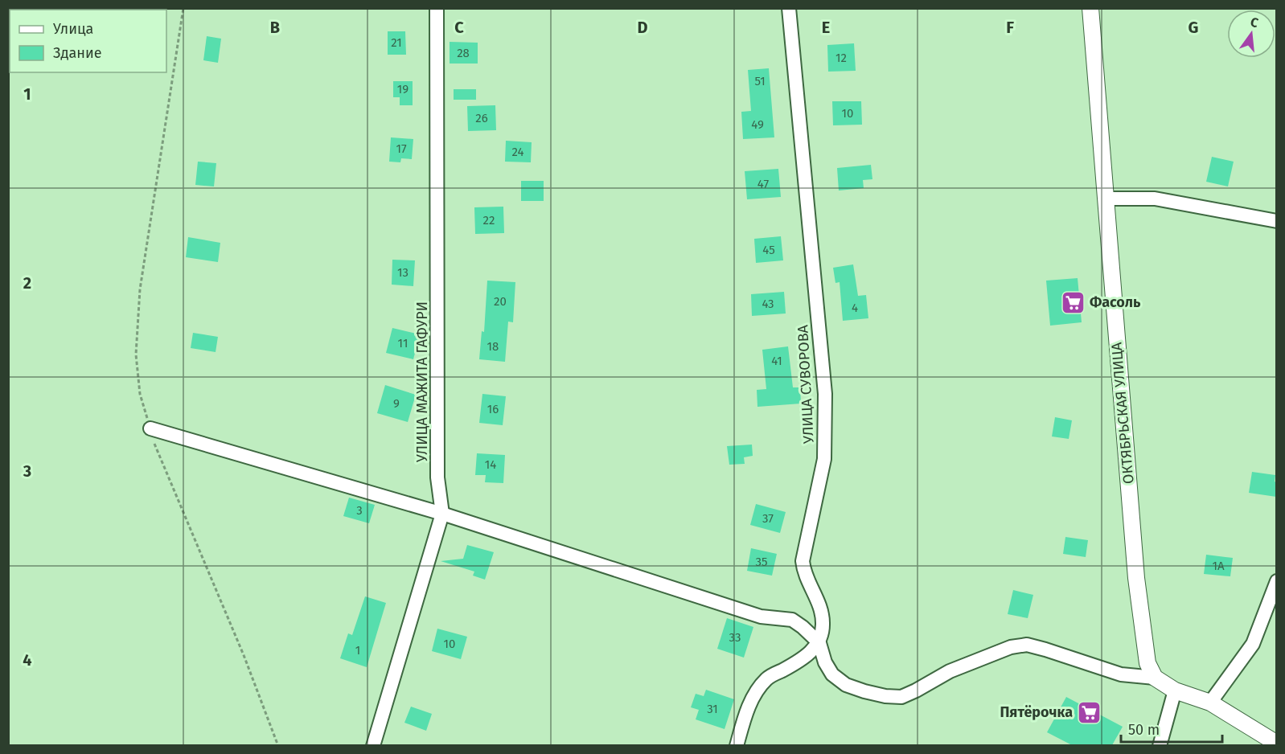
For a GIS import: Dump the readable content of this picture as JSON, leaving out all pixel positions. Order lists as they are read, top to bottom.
{
  "streets": {
    "street": ["УЛИЦА МАЖИТА ГАФУРИ", "УЛИЦА СУВОРОВА", "ОКТЯБРЬСКАЯ УЛИЦА"]
  },
  "places": {
    "supermarket": ["Фасоль", "Пятёрочка"]
  },
  "house_numbers": [
    "21",
    "28",
    "12",
    "51",
    "19",
    "10",
    "26",
    "49",
    "17",
    "24",
    "47",
    "22",
    "45",
    "13",
    "20",
    "43",
    "4",
    "11",
    "18",
    "41",
    "9",
    "16",
    "14",
    "3",
    "37",
    "35",
    "1А",
    "33",
    "10",
    "1",
    "31"
  ],
  "legend": ["Улица", "Здание"],
  "scale_bar": "50 m",
  "north": "top",
  "grid": {
    "columns": [
      "B",
      "C",
      "D",
      "E",
      "F",
      "G"
    ],
    "rows": [
      "1",
      "2",
      "3",
      "4"
    ]
  }
}
